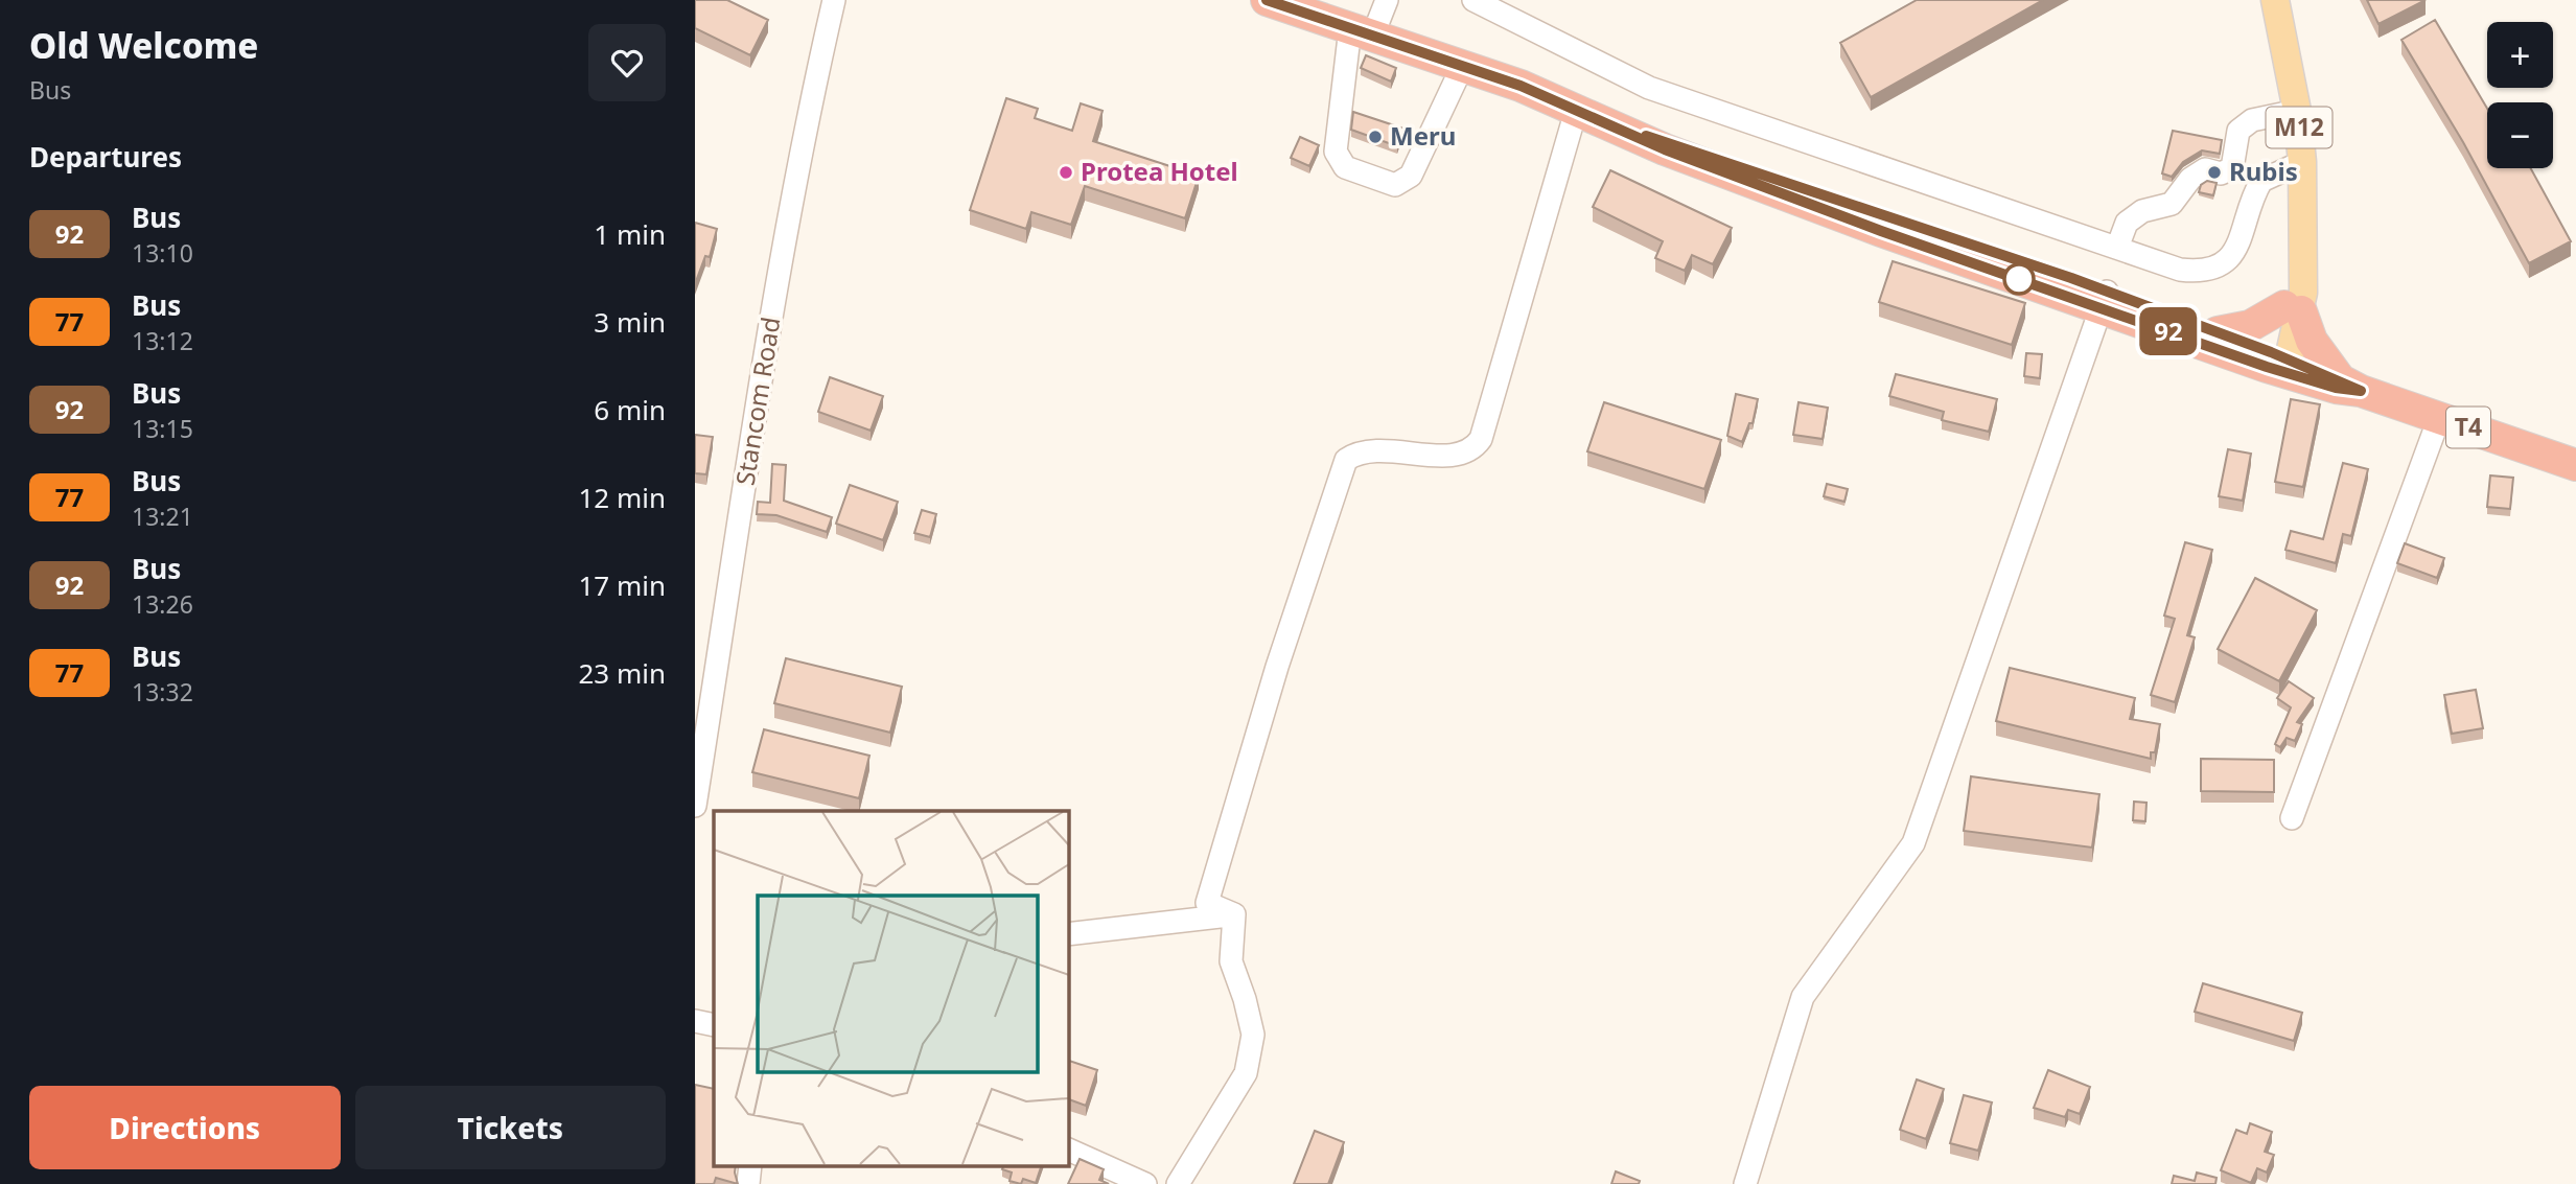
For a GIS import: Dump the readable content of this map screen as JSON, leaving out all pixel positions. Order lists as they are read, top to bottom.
{
  "streets": {
    "highway": ["T4"],
    "main road": ["M12"],
    "street": ["Stancom Road"]
  },
  "crossings": [
    ["M12", "T4"]
  ],
  "places": ["Meru", "Protea Hotel", "Rubis"],
  "lines": ["bus line 92"],
  "page": {
    "heading": [
      ["Old Welcome", "Bus"],
      "Departures"
    ],
    "on_map": "92",
    "map_buttons": ["+", "−"],
    "list": [
      {
        "mark": "92",
        "name": "Bus",
        "note": "13:10",
        "value": "1 min"
      },
      {
        "mark": "77",
        "name": "Bus",
        "note": "13:12",
        "value": "3 min"
      },
      {
        "mark": "92",
        "name": "Bus",
        "note": "13:15",
        "value": "6 min"
      },
      {
        "mark": "77",
        "name": "Bus",
        "note": "13:21",
        "value": "12 min"
      },
      {
        "mark": "92",
        "name": "Bus",
        "note": "13:26",
        "value": "17 min"
      },
      {
        "mark": "77",
        "name": "Bus",
        "note": "13:32",
        "value": "23 min"
      }
    ],
    "buttons": ["Directions", "Tickets"]
  }
}
